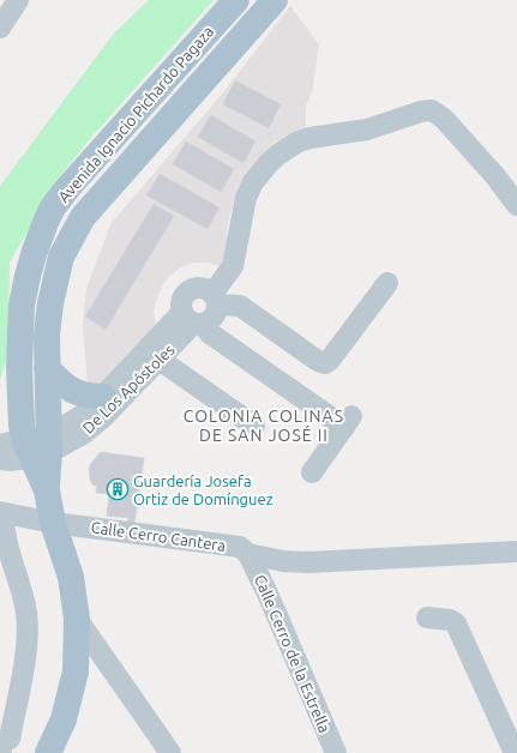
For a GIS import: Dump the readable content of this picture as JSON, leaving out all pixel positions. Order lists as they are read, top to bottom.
{
  "streets": {
    "main road": ["Avenida Ignacio Pichardo Pagaza"],
    "street": ["De Los Apóstoles", "Calle Cerro Cantera", "Calle Cerro de la Estrella"]
  },
  "crossings": [
    ["Avenida Ignacio Pichardo Pagaza", "De Los Apóstoles"],
    ["Calle Cerro Cantera", "Calle Cerro de la Estrella"]
  ],
  "districts": ["COLONIA COLINAS DE SAN JOSÉ II"],
  "places": {
    "building": ["Guardería Josefa Ortiz de Domínguez"]
  }
}
